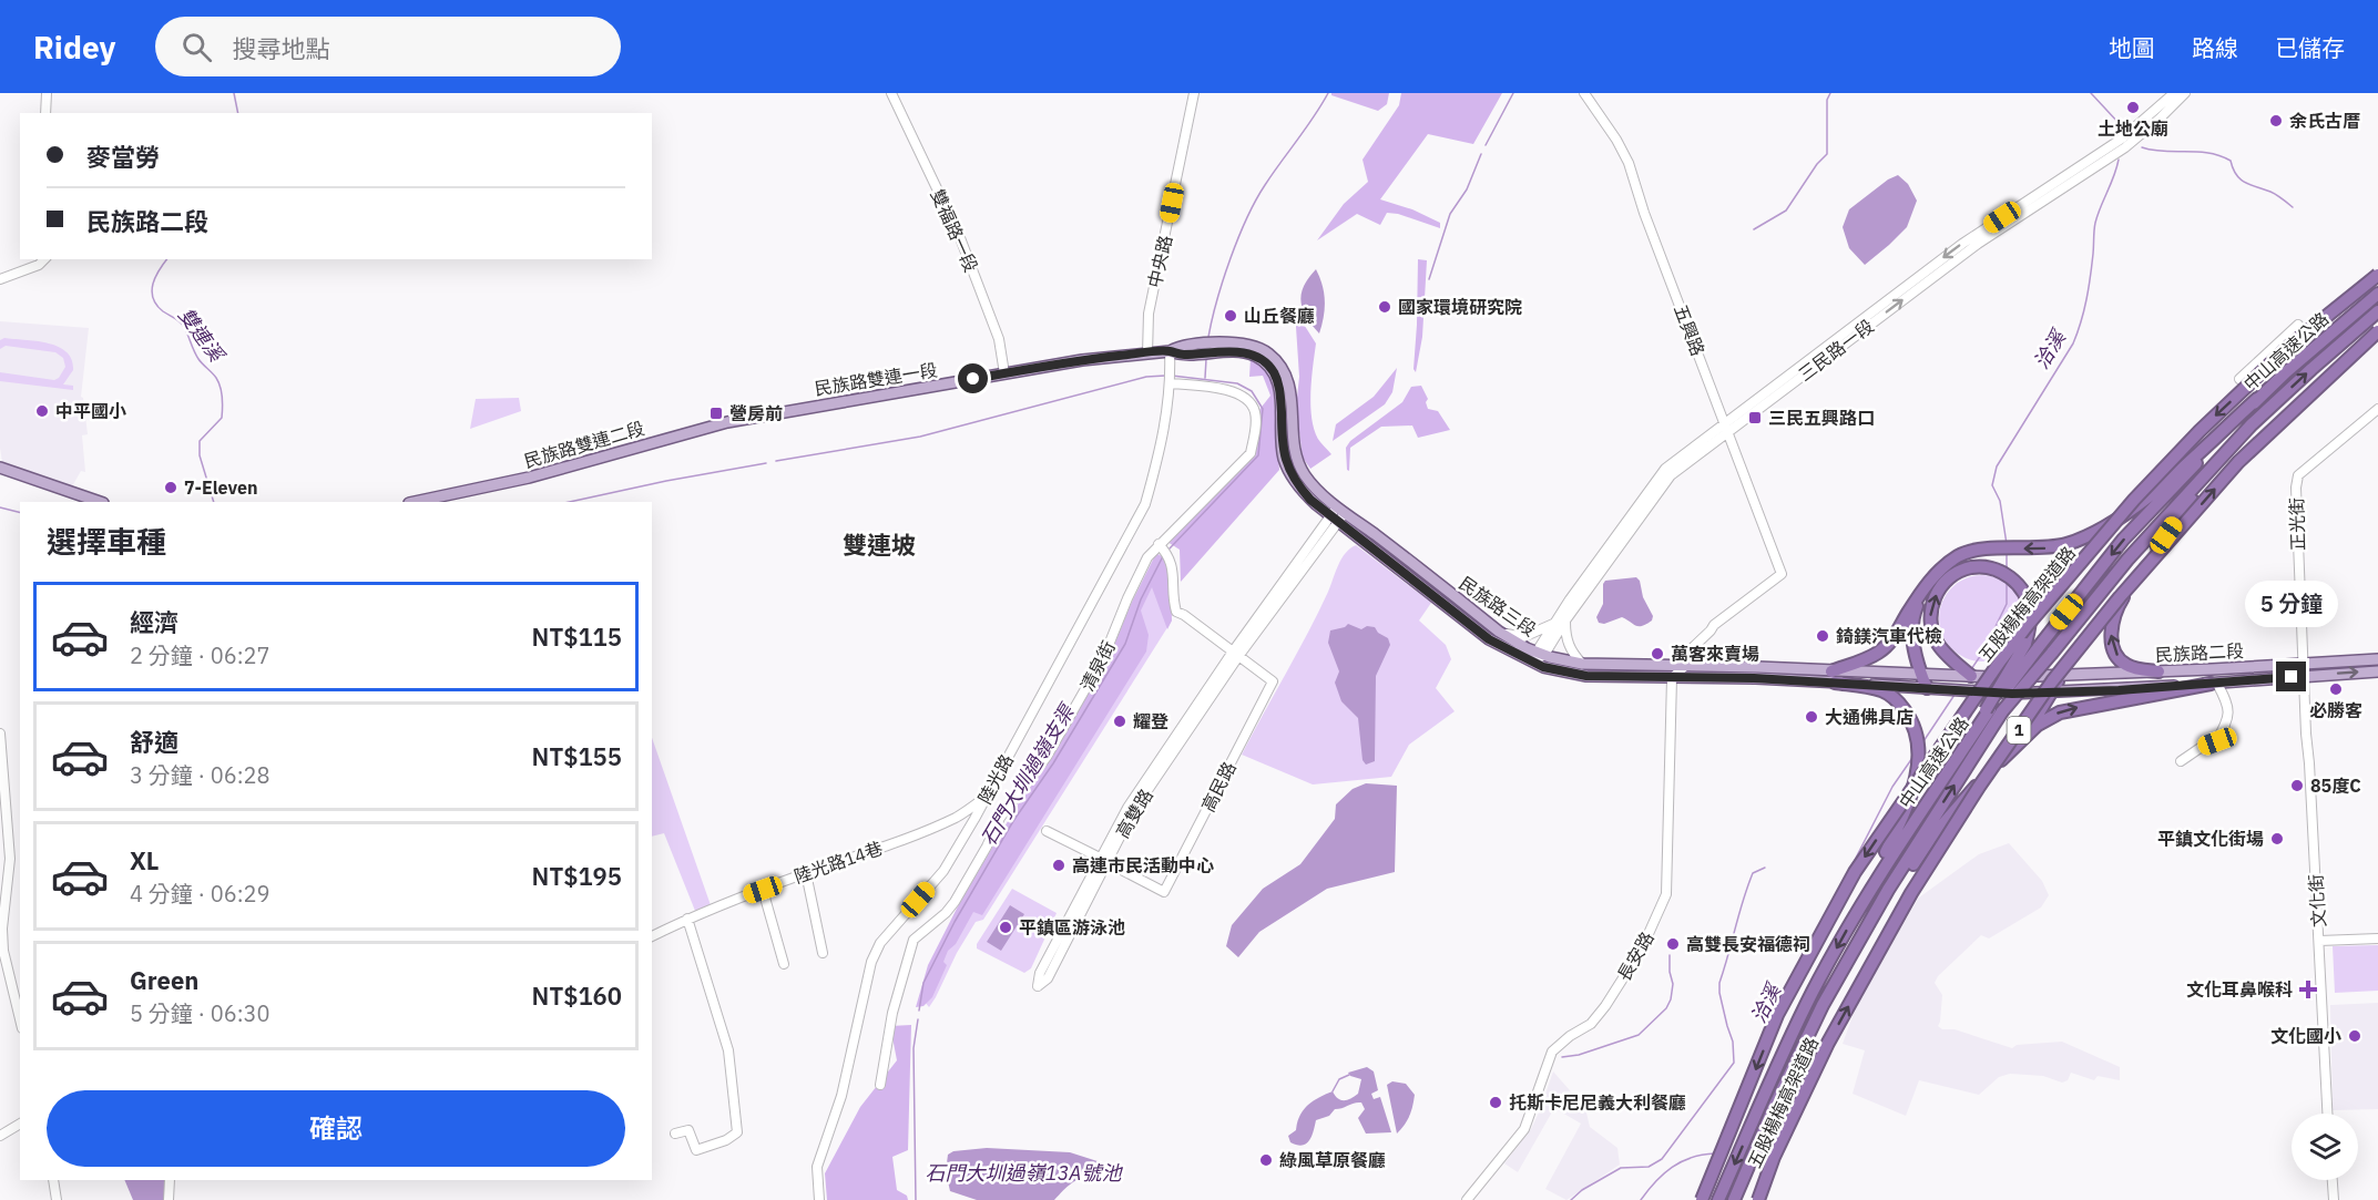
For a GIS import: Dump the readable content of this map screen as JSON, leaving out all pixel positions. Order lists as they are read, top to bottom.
{
  "streets": {
    "highway": ["中山高速公路", "五股楊梅高架道路", "1"],
    "main road": [
      "民族路雙連一段",
      "民族路雙連二段",
      "民族路三段",
      "民族路二段"
    ],
    "street": [
      "雙福路一段",
      "中央路",
      "五興路",
      "三民路一段",
      "正光街",
      "清泉街",
      "陸光路",
      "高民路",
      "高雙路",
      "陸光路14巷",
      "文化街",
      "長安路"
    ]
  },
  "crossings": [
    ["雙福路一段", "民族路雙連一段"],
    ["中央路", "民族路雙連一段"],
    ["中央路", "民族路三段"],
    ["五興路", "三民路一段"],
    ["五興路", "民族路三段"],
    ["三民路一段", "民族路三段"],
    ["民族路雙連一段", "民族路雙連二段"],
    ["民族路雙連一段", "民族路三段"],
    ["正光街", "民族路二段"],
    ["正光街", "文化街"],
    ["民族路三段", "民族路二段"],
    ["民族路三段", "陸光路"],
    ["民族路三段", "高雙路"],
    ["民族路三段", "長安路"],
    ["民族路二段", "文化街"],
    ["清泉街", "陸光路"],
    ["陸光路", "陸光路14巷"],
    ["高民路", "高雙路"]
  ],
  "districts": ["雙連坡"],
  "water": [
    "雙連溪",
    "洽溪",
    "石門大圳過嶺支渠",
    "石門大圳過嶺13A號池"
  ],
  "places": {
    "other": [
      "土地公廟",
      "余氏古厝",
      "國家環境研究院",
      "山丘餐廳",
      "中平國小",
      "7-Eleven",
      "錡鎂汽車代檢",
      "萬客來賣場",
      "必勝客",
      "大通佛具店",
      "耀登",
      "85度C",
      "平鎮文化街場",
      "高連市民活動中心",
      "平鎮區游泳池",
      "高雙長安福德祠",
      "文化國小",
      "托斯卡尼尼義大利餐廳",
      "綠風草原餐廳"
    ],
    "transit": ["營房前", "三民五興路口"],
    "health": ["文化耳鼻喉科"]
  },
  "page": {
    "header": "Ridey",
    "search": "搜尋地點",
    "nav": ["地圖", "路線", "已儲存"],
    "banner": ["麥當勞", "民族路二段"],
    "heading": "選擇車種",
    "bubble": "5 分鐘",
    "list": [
      {
        "name": "經濟",
        "note": "2 分鐘 · 06:27",
        "value": "NT$115"
      },
      {
        "name": "舒適",
        "note": "3 分鐘 · 06:28",
        "value": "NT$155"
      },
      {
        "name": "XL",
        "note": "4 分鐘 · 06:29",
        "value": "NT$195"
      },
      {
        "name": "Green",
        "note": "5 分鐘 · 06:30",
        "value": "NT$160"
      }
    ],
    "buttons": "確認"
  }
}
